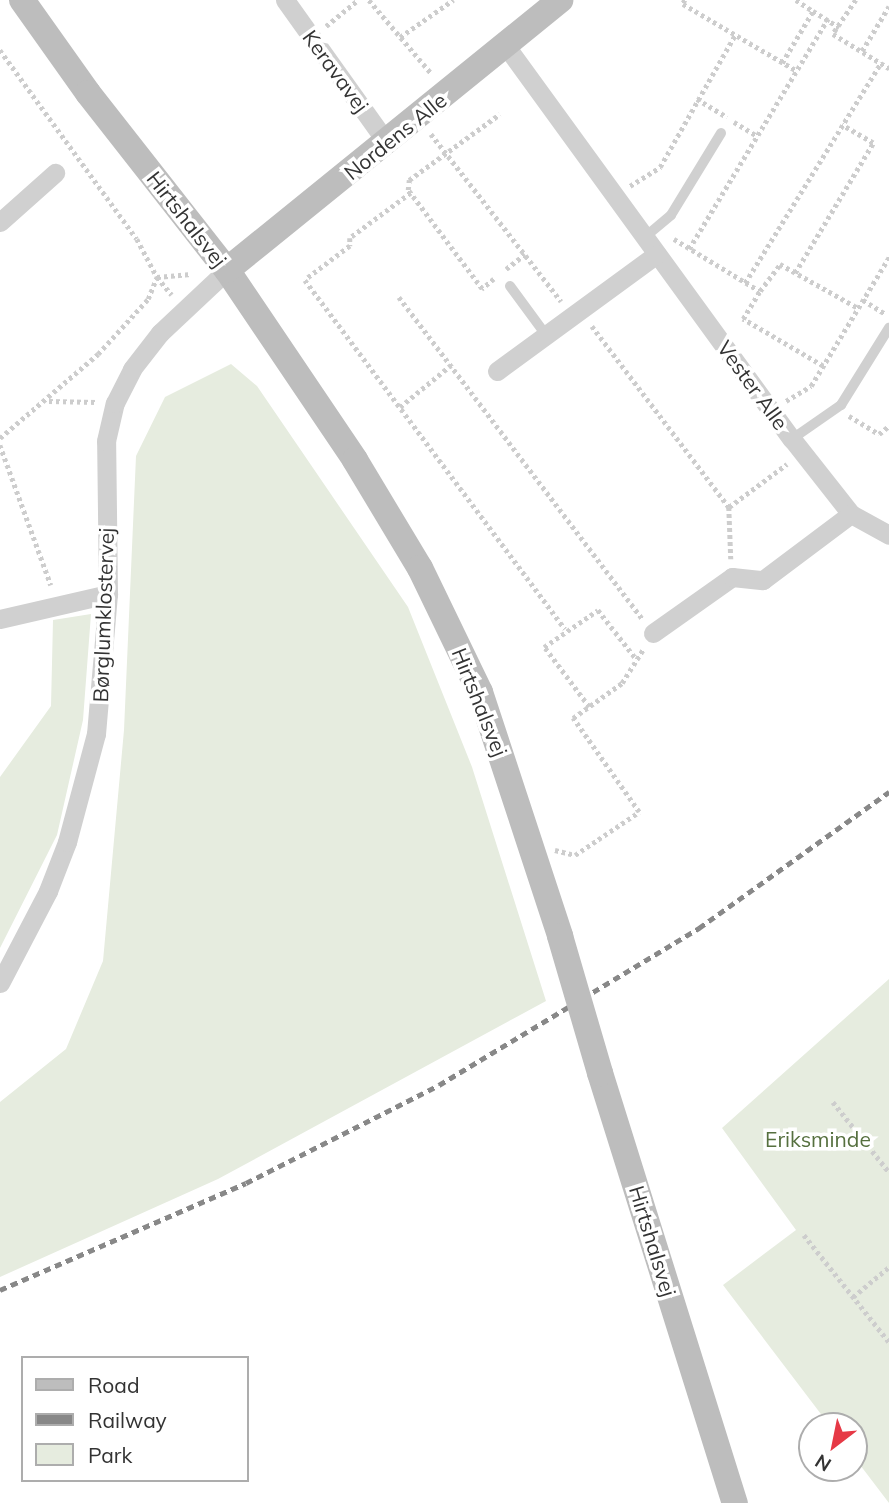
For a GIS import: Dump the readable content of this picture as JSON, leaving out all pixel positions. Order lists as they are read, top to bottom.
{
  "streets": {
    "street": [
      "Keravavej",
      "Nordens Alle",
      "Hirtshalsvej",
      "Vester Alle",
      "Børglumklostervej"
    ]
  },
  "crossings": [
    ["Keravavej", "Nordens Alle"],
    ["Nordens Alle", "Hirtshalsvej"],
    ["Nordens Alle", "Vester Alle"],
    ["Nordens Alle", "Børglumklostervej"],
    ["Hirtshalsvej", "Børglumklostervej"]
  ],
  "parks": ["Eriksminde"],
  "legend": ["Road", "Railway", "Park"],
  "north": "bottom left"
}
